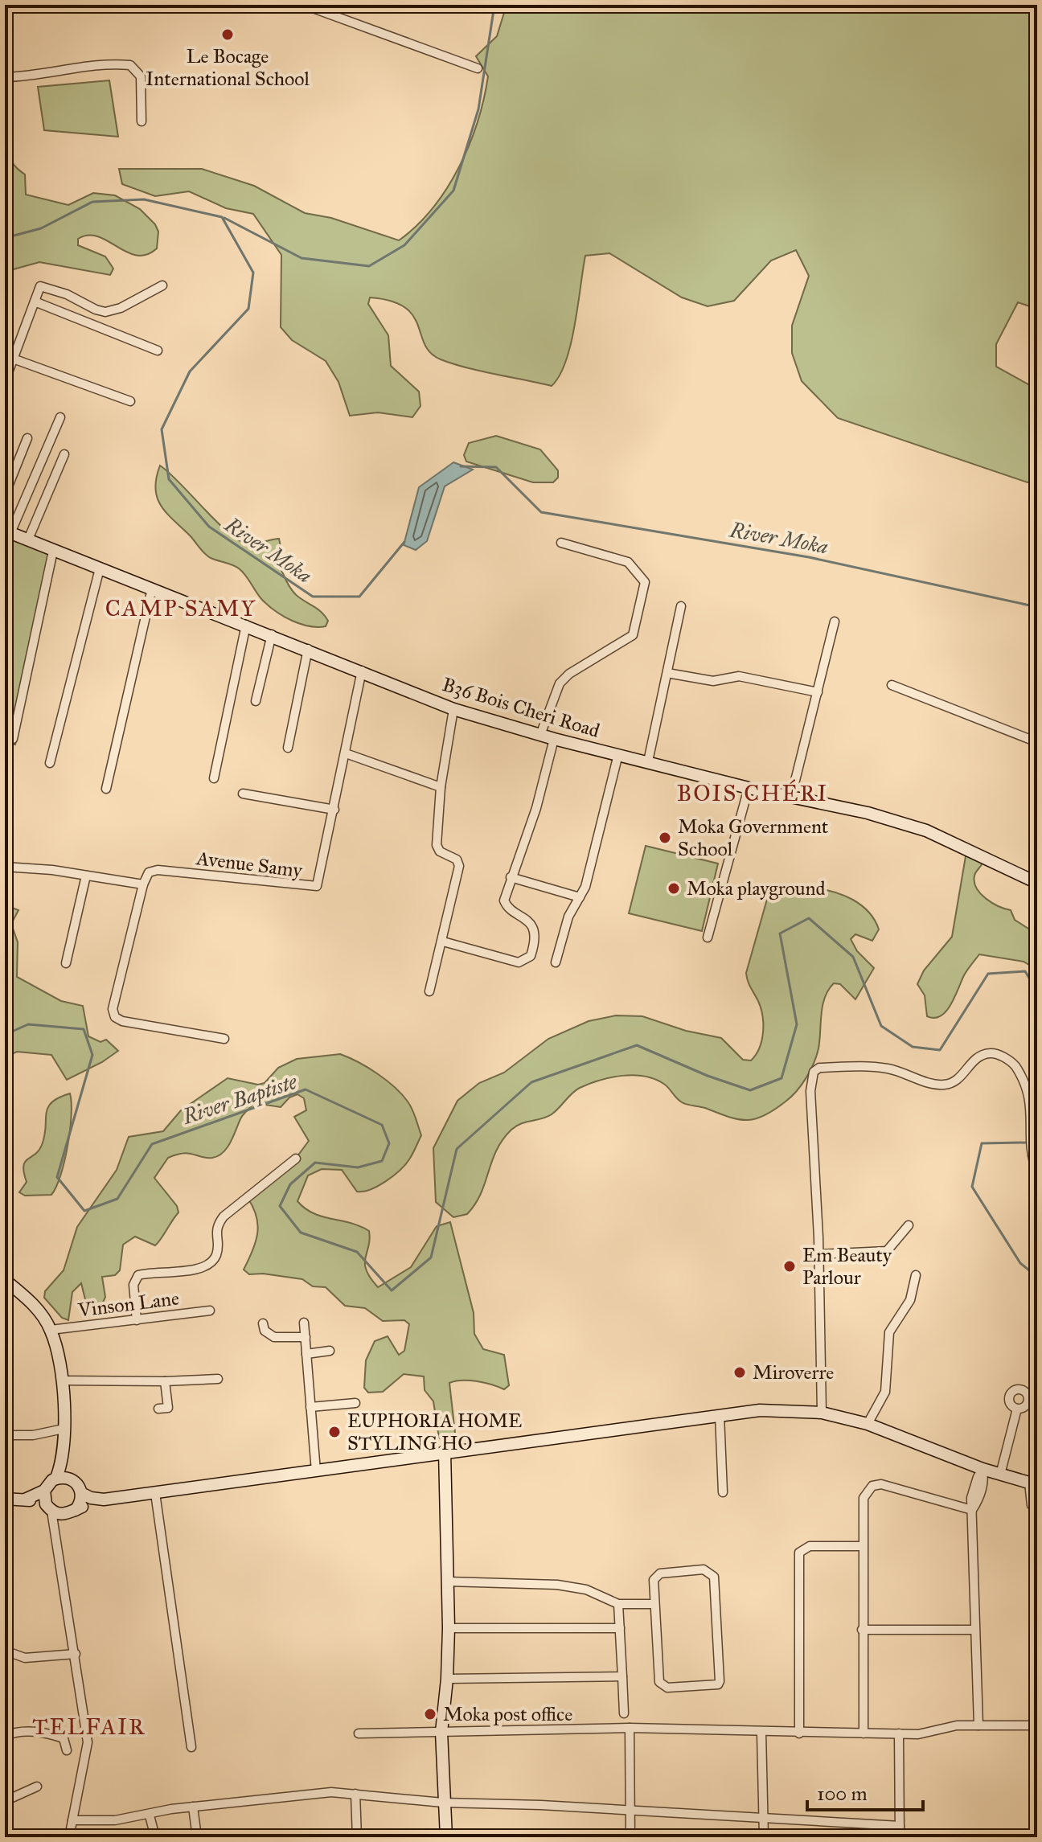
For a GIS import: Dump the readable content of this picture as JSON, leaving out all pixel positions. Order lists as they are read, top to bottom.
{
  "streets": {
    "main road": ["B36 Bois Cheri Road"],
    "street": ["Avenue Samy", "Vinson Lane"]
  },
  "crossings": [
    ["B36 Bois Cheri Road", "Avenue Samy"]
  ],
  "districts": ["CAMP SAMY", "BOIS CHÉRI", "TELFAIR"],
  "water": ["River Moka", "River Baptiste"],
  "places": [
    "Le Bocage International School",
    "Moka Government School",
    "Moka playground",
    "Em Beauty Parlour",
    "Miroverre",
    "EUPHORIA HOME STYLING HO",
    "Moka post office"
  ],
  "scale_bar": "100 m"
}
